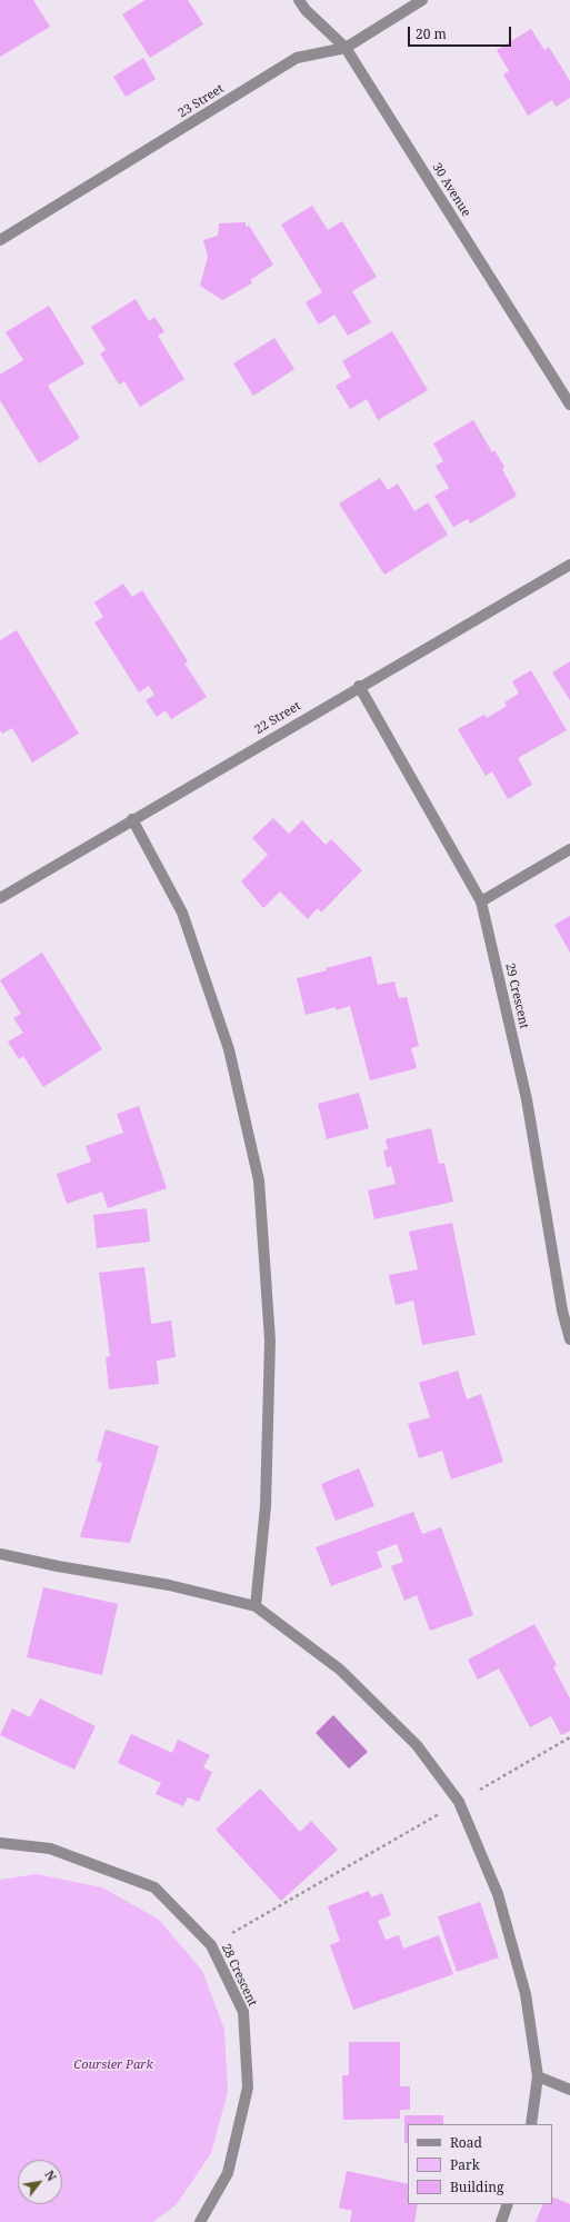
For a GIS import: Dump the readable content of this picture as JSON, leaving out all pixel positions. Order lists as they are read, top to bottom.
{
  "streets": {
    "street": [
      "23 Street",
      "30 Avenue",
      "22 Street",
      "29 Crescent",
      "28 Crescent"
    ]
  },
  "crossings": [
    ["23 Street", "30 Avenue"],
    ["22 Street", "29 Crescent"]
  ],
  "parks": ["Coursier Park"],
  "legend": ["Road", "Park", "Building"],
  "scale_bar": "20 m",
  "north": "top right"
}
